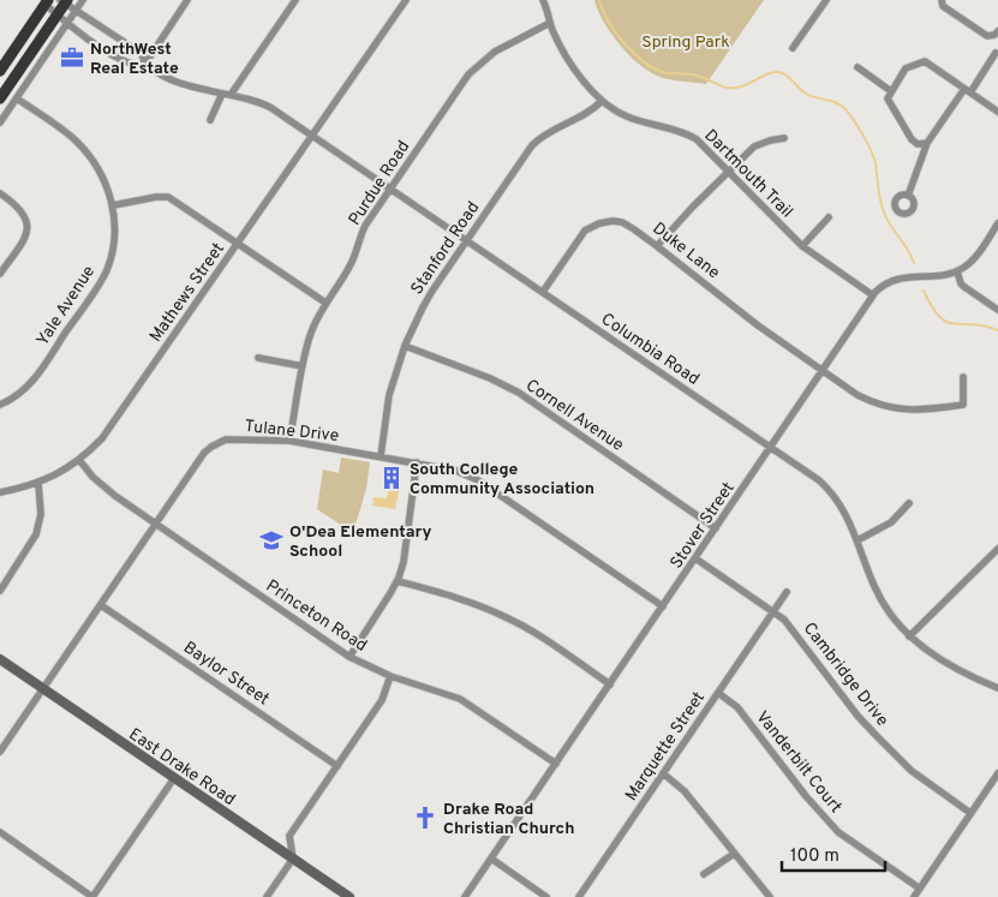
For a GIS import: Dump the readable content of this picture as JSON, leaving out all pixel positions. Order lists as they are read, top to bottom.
{
  "streets": {
    "main road": ["East Drake Road"],
    "street": [
      "Dartmouth Trail",
      "Purdue Road",
      "Stanford Road",
      "Duke Lane",
      "Mathews Street",
      "Yale Avenue",
      "Columbia Road",
      "Cornell Avenue",
      "Tulane Drive",
      "Stover Street",
      "Princeton Road",
      "Baylor Street",
      "Cambridge Drive",
      "Marquette Street",
      "Vanderbilt Court"
    ]
  },
  "crossings": [
    ["Dartmouth Trail", "Purdue Road"],
    ["Dartmouth Trail", "Stanford Road"],
    ["Dartmouth Trail", "Stover Street"],
    ["Purdue Road", "Columbia Road"],
    ["Purdue Road", "Tulane Drive"],
    ["Stanford Road", "Columbia Road"],
    ["Stanford Road", "Cornell Avenue"],
    ["Stanford Road", "Tulane Drive"],
    ["Duke Lane", "Columbia Road"],
    ["Duke Lane", "Stover Street"],
    ["Mathews Street", "Columbia Road"],
    ["Mathews Street", "Princeton Road"],
    ["Columbia Road", "Stover Street"],
    ["Cornell Avenue", "Stover Street"],
    ["Tulane Drive", "Stover Street"],
    ["Tulane Drive", "Princeton Road"],
    ["Tulane Drive", "Baylor Street"],
    ["Tulane Drive", "East Drake Road"],
    ["Stover Street", "Princeton Road"],
    ["Stover Street", "Cambridge Drive"],
    ["Cambridge Drive", "Marquette Street"],
    ["Marquette Street", "Vanderbilt Court"]
  ],
  "parks": ["Spring Park"],
  "places": {
    "office": ["NorthWest Real Estate"],
    "building": ["South College Community Association"],
    "school or university": ["O'Dea Elementary School"],
    "church": ["Drake Road Christian Church"]
  },
  "scale_bar": "100 m"
}
